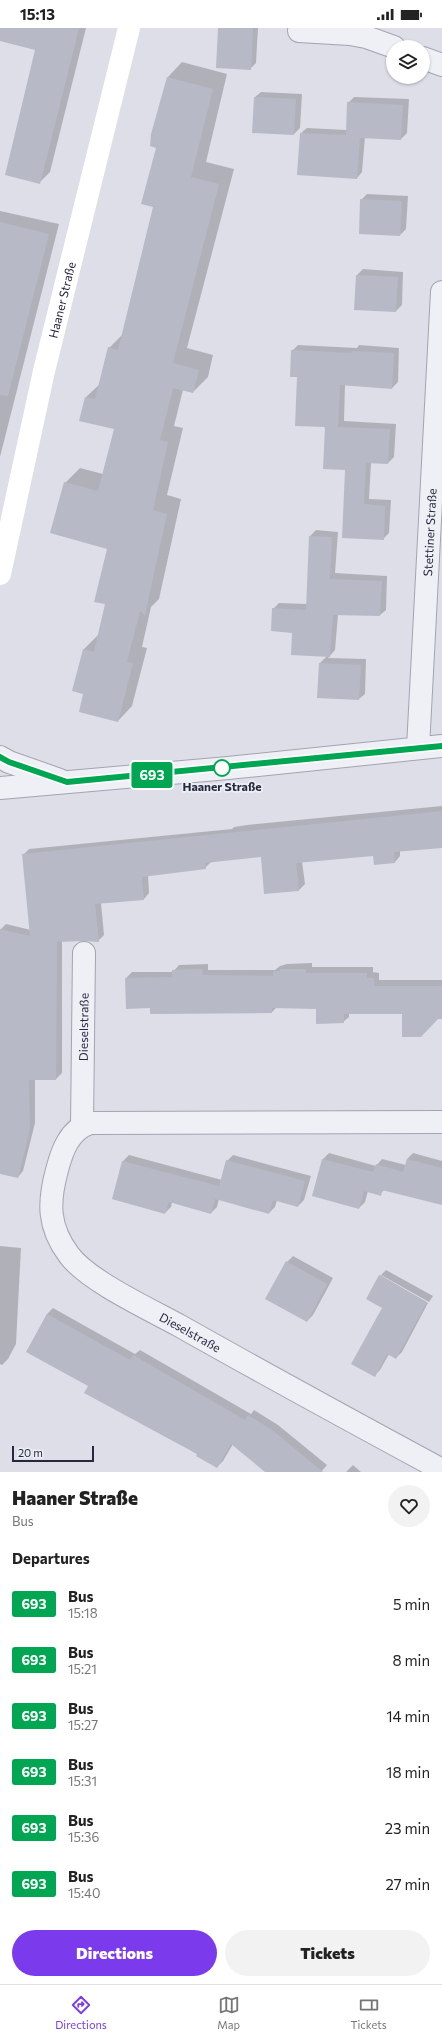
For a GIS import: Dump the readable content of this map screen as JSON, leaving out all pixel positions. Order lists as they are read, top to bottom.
{
  "streets": {
    "main road": ["Haaner Straße"],
    "street": ["Stettiner Straße", "Dieselstraße"]
  },
  "places": ["Haaner Straße"],
  "lines": ["bus line 693"],
  "scale_bar": "20 m",
  "page": {
    "status": "15:13",
    "on_map": "693",
    "scale": "20 m",
    "heading": [
      ["Haaner Straße", "Bus"],
      "Departures"
    ],
    "list": [
      {
        "mark": "693",
        "name": "Bus",
        "note": "15:18",
        "value": "5 min"
      },
      {
        "mark": "693",
        "name": "Bus",
        "note": "15:21",
        "value": "8 min"
      },
      {
        "mark": "693",
        "name": "Bus",
        "note": "15:27",
        "value": "14 min"
      },
      {
        "mark": "693",
        "name": "Bus",
        "note": "15:31",
        "value": "18 min"
      },
      {
        "mark": "693",
        "name": "Bus",
        "note": "15:36",
        "value": "23 min"
      },
      {
        "mark": "693",
        "name": "Bus",
        "note": "15:40",
        "value": "27 min"
      }
    ],
    "buttons": ["Directions", "Tickets"],
    "tabs": ["Directions", "Map", "Tickets"]
  }
}
